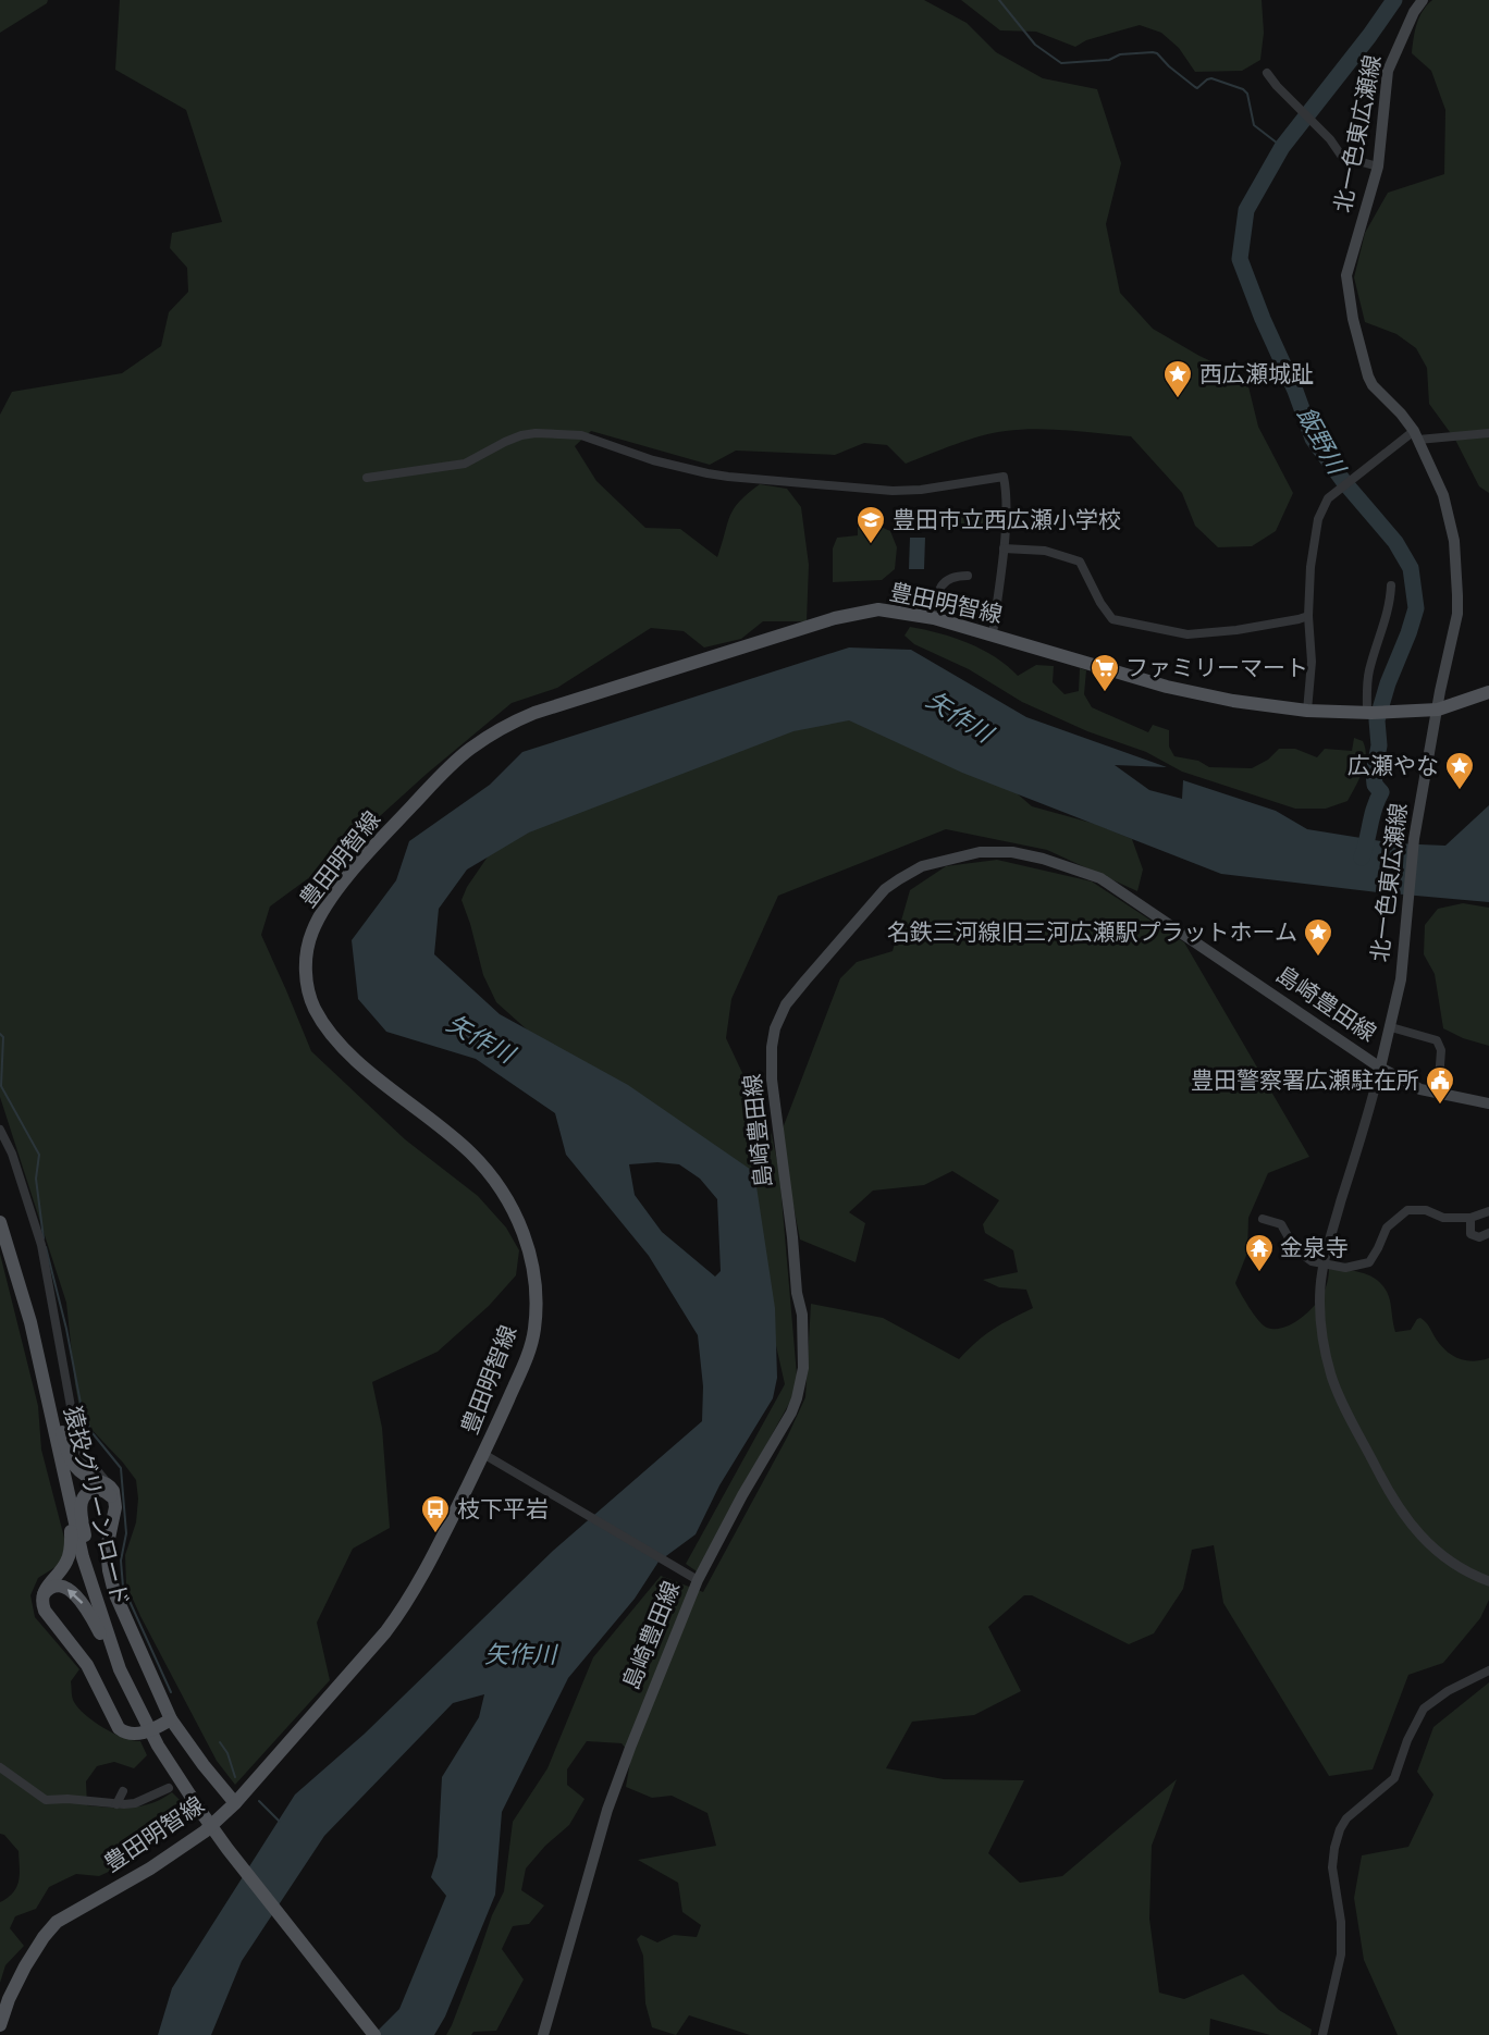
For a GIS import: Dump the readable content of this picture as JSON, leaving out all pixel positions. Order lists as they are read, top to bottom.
{
  "streets": {
    "main road": [
      "北一色東広瀬線",
      "豊田明智線",
      "島崎豊田線",
      "猿投グリーンロード"
    ]
  },
  "crossings": [
    ["北一色東広瀬線", "豊田明智線"],
    ["北一色東広瀬線", "島崎豊田線"]
  ],
  "water": ["飯野川", "矢作川"],
  "places": {
    "place": ["西広瀬城趾", "広瀬やな", "名鉄三河線旧三河広瀬駅プラットホーム"],
    "school or university": ["豊田市立西広瀬小学校"],
    "supermarket": ["ファミリーマート"],
    "public building": ["豊田警察署広瀬駐在所"],
    "temple": ["金泉寺"],
    "bus stop": ["枝下平岩"]
  }
}
